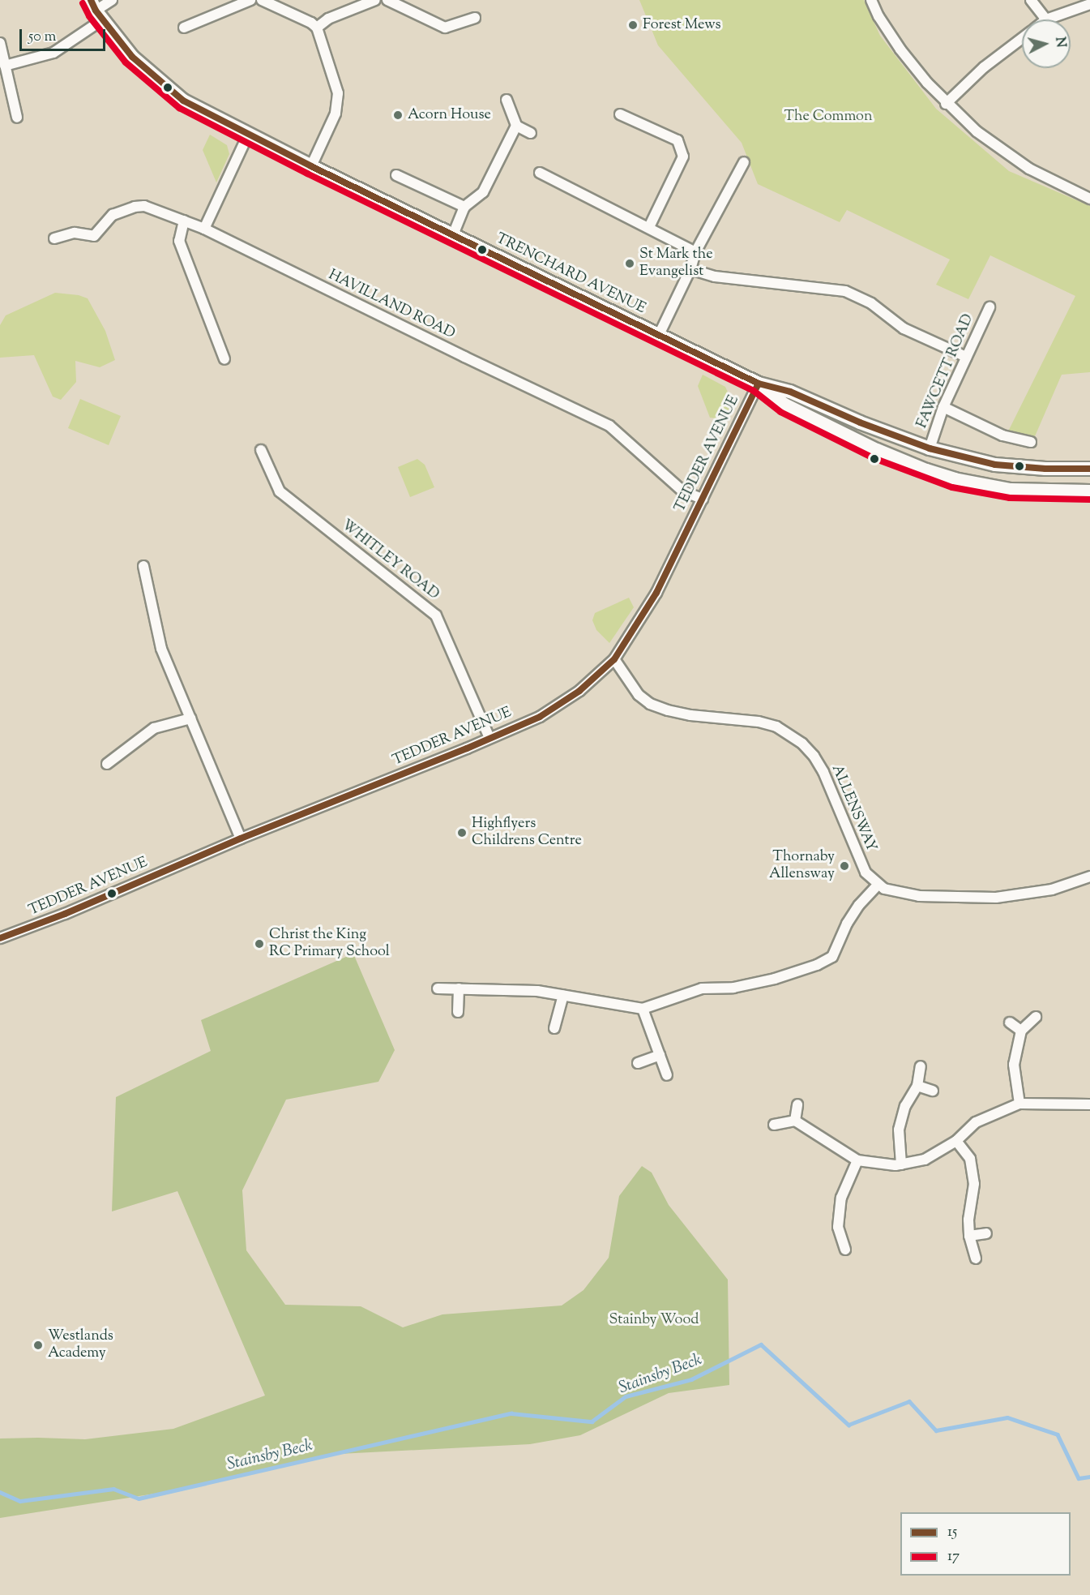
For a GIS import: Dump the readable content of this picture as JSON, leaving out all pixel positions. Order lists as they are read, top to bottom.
{
  "streets": {
    "street": [
      "TRENCHARD AVENUE",
      "HAVILLAND ROAD",
      "FAWCETT ROAD",
      "TEDDER AVENUE",
      "WHITLEY ROAD",
      "ALLENSWAY"
    ]
  },
  "crossings": [
    ["TRENCHARD AVENUE", "FAWCETT ROAD"],
    ["TRENCHARD AVENUE", "TEDDER AVENUE"],
    ["HAVILLAND ROAD", "TEDDER AVENUE"],
    ["TEDDER AVENUE", "WHITLEY ROAD"],
    ["TEDDER AVENUE", "ALLENSWAY"]
  ],
  "water": ["Stainsby Beck"],
  "parks": ["The Common", "Stainby Wood"],
  "places": [
    "Forest Mews",
    "Acorn House",
    "St Mark the Evangelist",
    "Highflyers Childrens Centre",
    "Thornaby Allensway",
    "Christ the King RC Primary School",
    "Westlands Academy"
  ],
  "lines": ["transit line 15", "transit line 17"],
  "legend": ["15", "17"],
  "scale_bar": "50 m",
  "north": "right"
}
